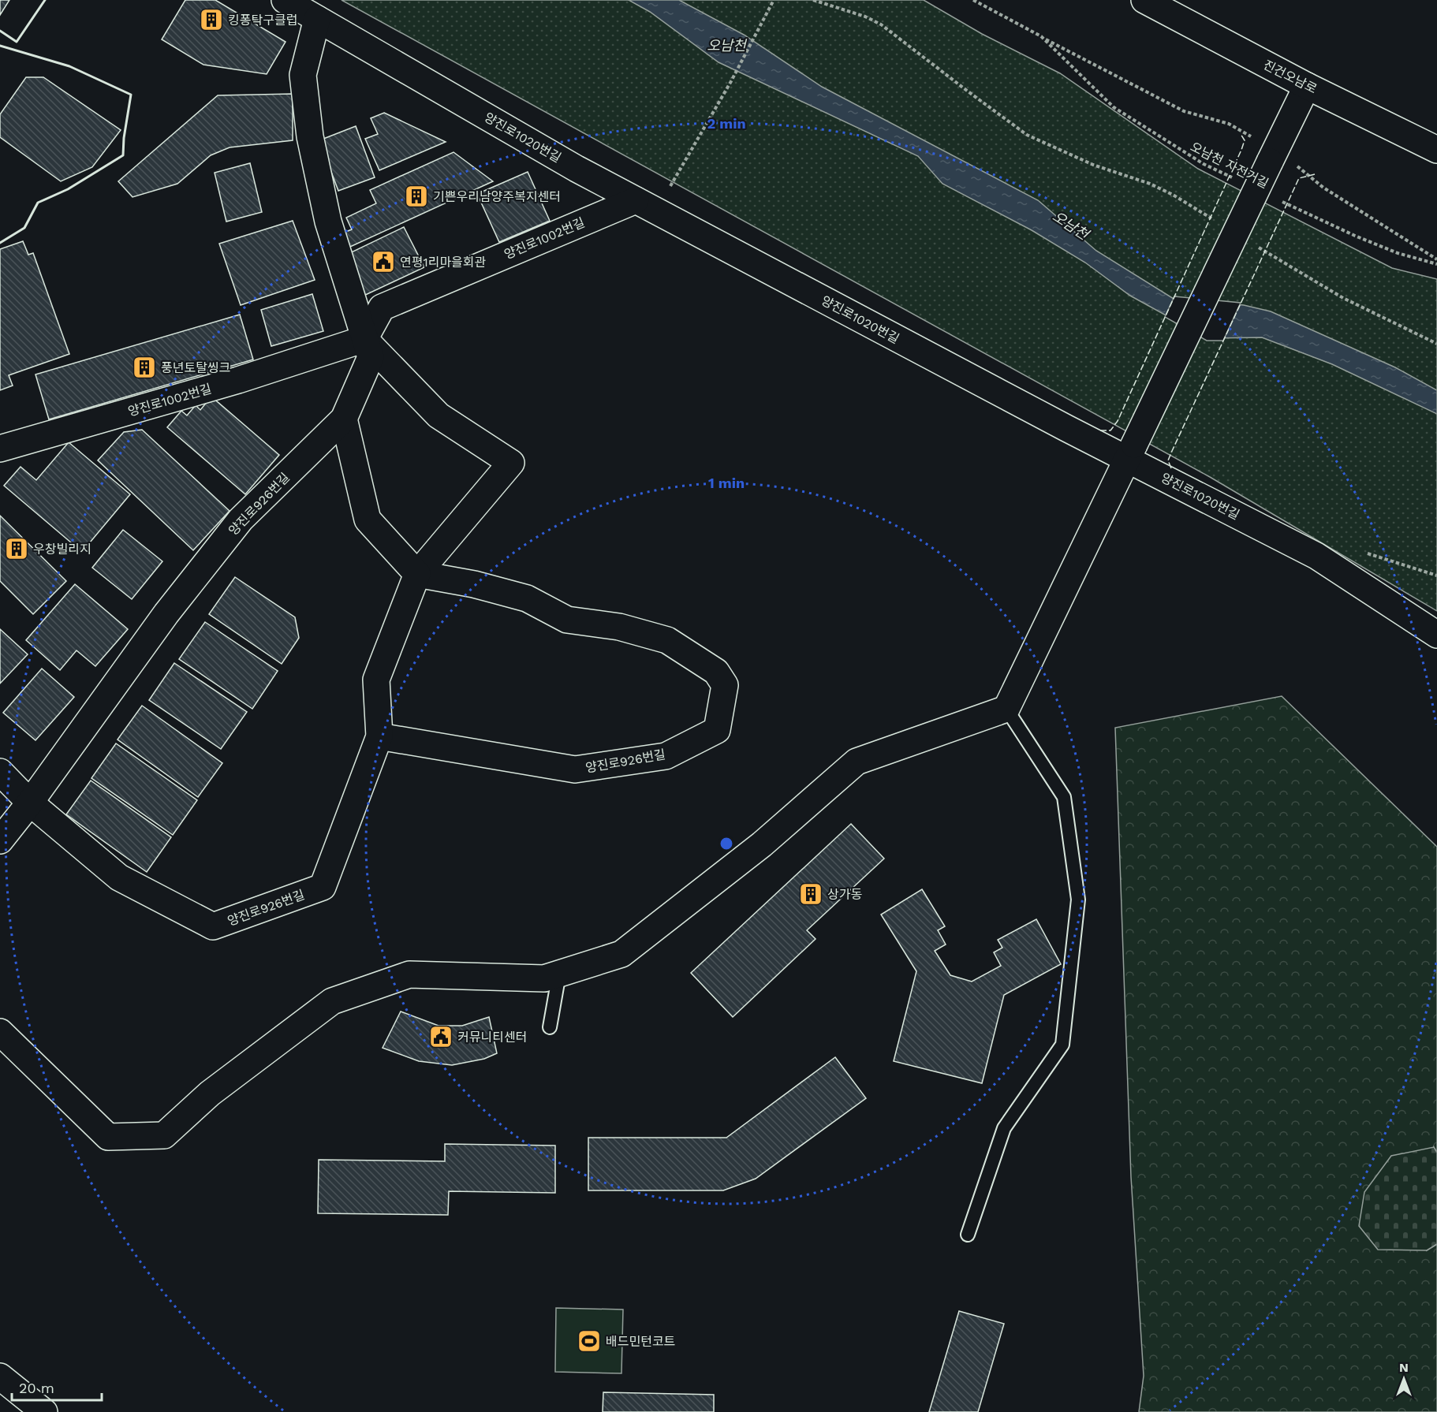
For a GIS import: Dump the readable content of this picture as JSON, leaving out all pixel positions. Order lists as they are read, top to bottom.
{
  "streets": {
    "street": [
      "진건오남로",
      "양진로1020번길",
      "양진로1002번길",
      "양진로926번길"
    ],
    "path": ["오남천 자전거길"]
  },
  "crossings": [
    ["양진로1020번길", "양진로1002번길"],
    ["양진로1002번길", "양진로926번길"]
  ],
  "water": ["오남천"],
  "places": {
    "building": [
      "킹퐁탁구클럽",
      "기쁜우리남양주복지센터",
      "풍년토탈씽크",
      "우창빌리지",
      "상가동"
    ],
    "public building": ["연평1리마을회관", "커뮤니티센터"],
    "sports": ["배드민턴코트"]
  },
  "scale_bar": "20 m",
  "north": "top",
  "rings": ["2 min", "1 min"]
}
